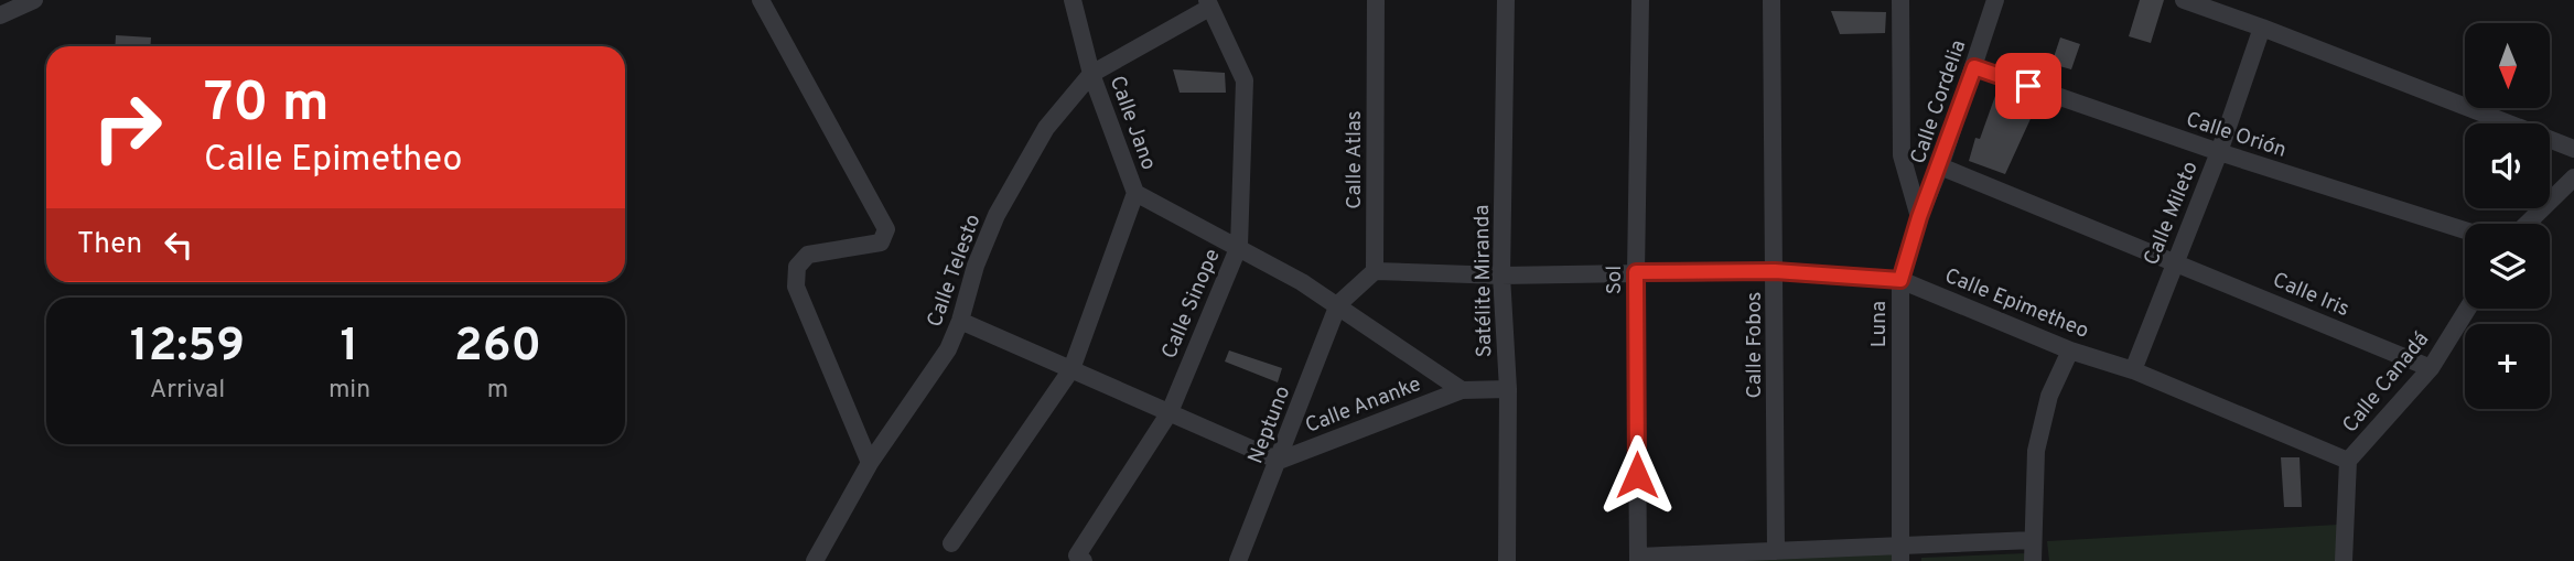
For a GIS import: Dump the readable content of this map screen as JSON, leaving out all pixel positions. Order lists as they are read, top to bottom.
{
  "streets": {
    "street": [
      "Calle Cordelia",
      "Calle Jano",
      "Calle Orión",
      "Calle Atlas",
      "Calle Mileto",
      "Calle Telesto",
      "Sol",
      "Satélite Miranda",
      "Calle Iris",
      "Calle Epimetheo",
      "Calle Sinope",
      "Luna",
      "Calle Fobos",
      "Calle Canadá",
      "Calle Ananke",
      "Neptuno"
    ]
  },
  "crossings": [
    ["Calle Cordelia", "Calle Orión"],
    ["Calle Cordelia", "Calle Iris"],
    ["Calle Cordelia", "Luna"],
    ["Calle Jano", "Calle Telesto"],
    ["Calle Jano", "Calle Sinope"],
    ["Calle Jano", "Calle Ananke"],
    ["Calle Jano", "Neptuno"],
    ["Calle Orión", "Calle Mileto"],
    ["Calle Atlas", "Calle Epimetheo"],
    ["Calle Mileto", "Calle Iris"],
    ["Calle Mileto", "Calle Epimetheo"],
    ["Calle Telesto", "Calle Sinope"],
    ["Sol", "Calle Epimetheo"],
    ["Satélite Miranda", "Calle Epimetheo"],
    ["Calle Iris", "Calle Canadá"],
    ["Calle Epimetheo", "Luna"],
    ["Calle Epimetheo", "Calle Fobos"],
    ["Calle Epimetheo", "Calle Canadá"],
    ["Calle Ananke", "Neptuno"]
  ],
  "north": "bottom",
  "page": {
    "map_buttons": "+",
    "turn": ["70 m", "Calle Epimetheo"],
    "then": "Then",
    "eta": [
      "12:59",
      "Arrival",
      "1",
      "min",
      "260",
      "m"
    ]
  }
}
